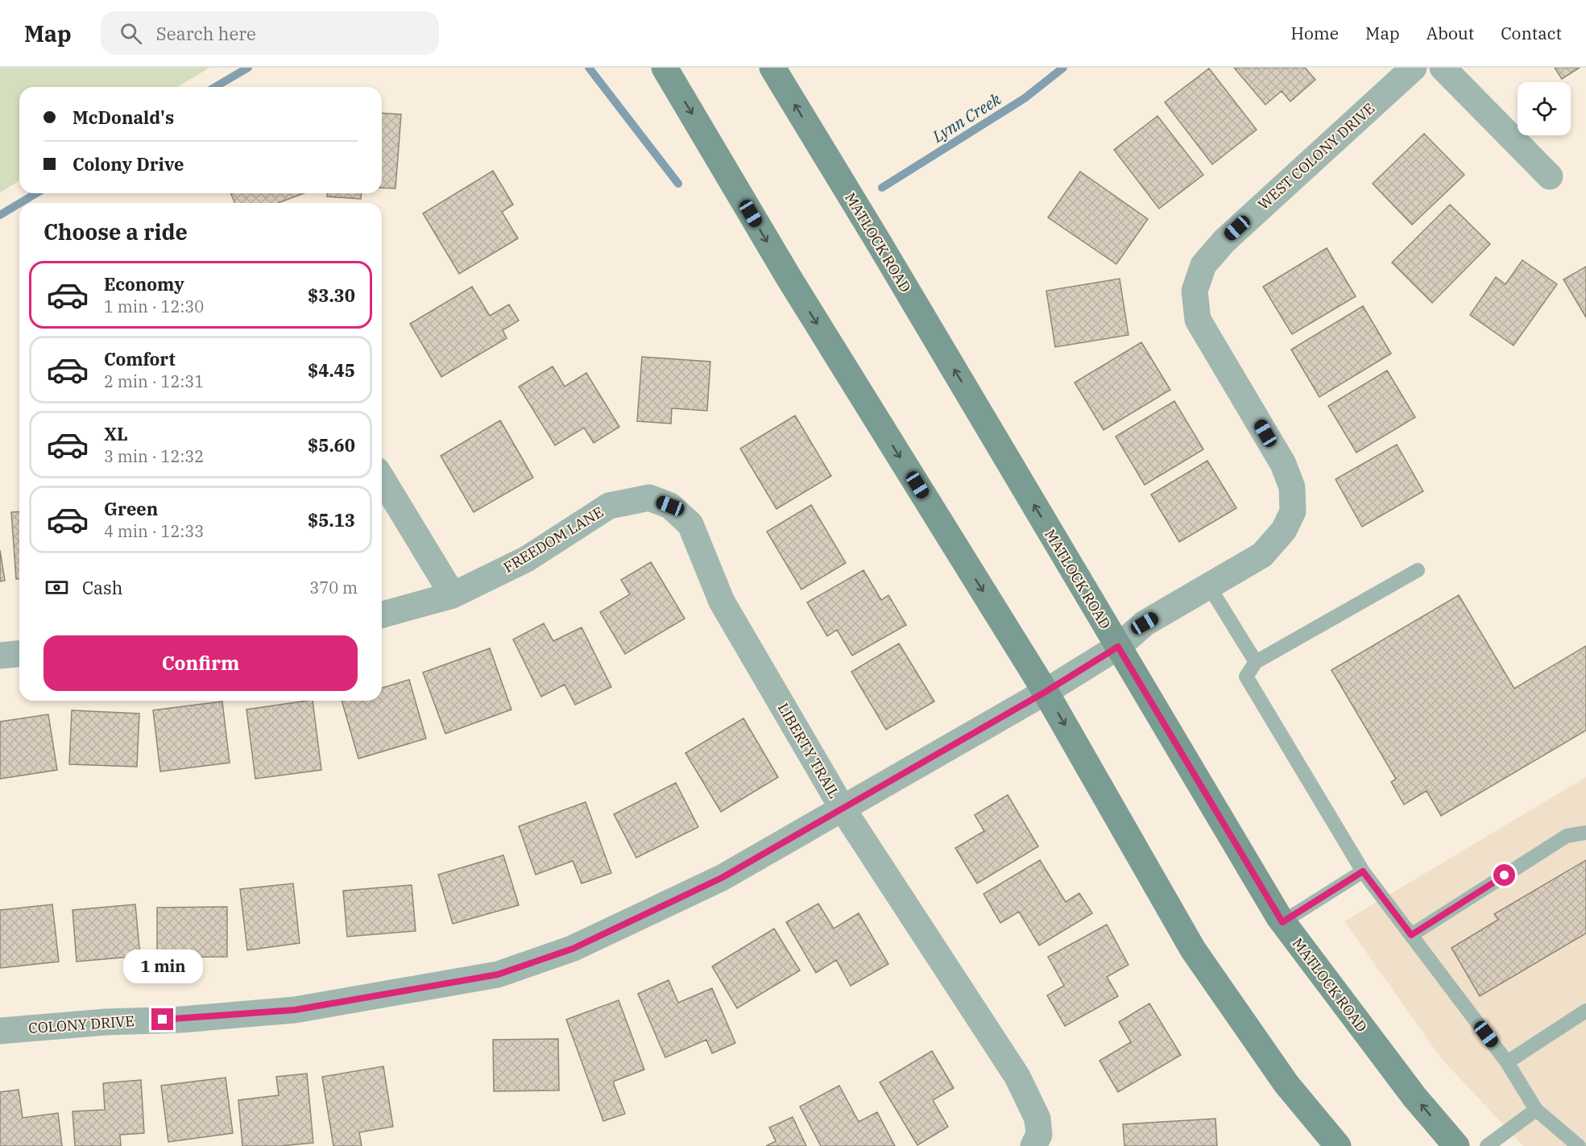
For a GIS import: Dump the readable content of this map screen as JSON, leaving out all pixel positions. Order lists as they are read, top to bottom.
{
  "streets": {
    "main road": ["MATLOCK ROAD"],
    "street": [
      "WEST COLONY DRIVE",
      "FREEDOM LANE",
      "LIBERTY TRAIL",
      "COLONY DRIVE"
    ]
  },
  "crossings": [
    ["WEST COLONY DRIVE", "MATLOCK ROAD"],
    ["WEST COLONY DRIVE", "COLONY DRIVE"],
    ["FREEDOM LANE", "LIBERTY TRAIL"],
    ["LIBERTY TRAIL", "COLONY DRIVE"]
  ],
  "water": ["Lynn Creek"],
  "page": {
    "header": "Map",
    "search": "Search here",
    "nav": [
      "Home",
      "Map",
      "About",
      "Contact"
    ],
    "banner": ["McDonald's", "Colony Drive"],
    "heading": "Choose a ride",
    "list": [
      {
        "name": "Economy",
        "note": "1 min · 12:30",
        "value": "$3.30"
      },
      {
        "name": "Comfort",
        "note": "2 min · 12:31",
        "value": "$4.45"
      },
      {
        "name": "XL",
        "note": "3 min · 12:32",
        "value": "$5.60"
      },
      {
        "name": "Green",
        "note": "4 min · 12:33",
        "value": "$5.13"
      }
    ],
    "pay": ["Cash", "370 m"],
    "buttons": "Confirm",
    "bubble": "1 min"
  }
}
